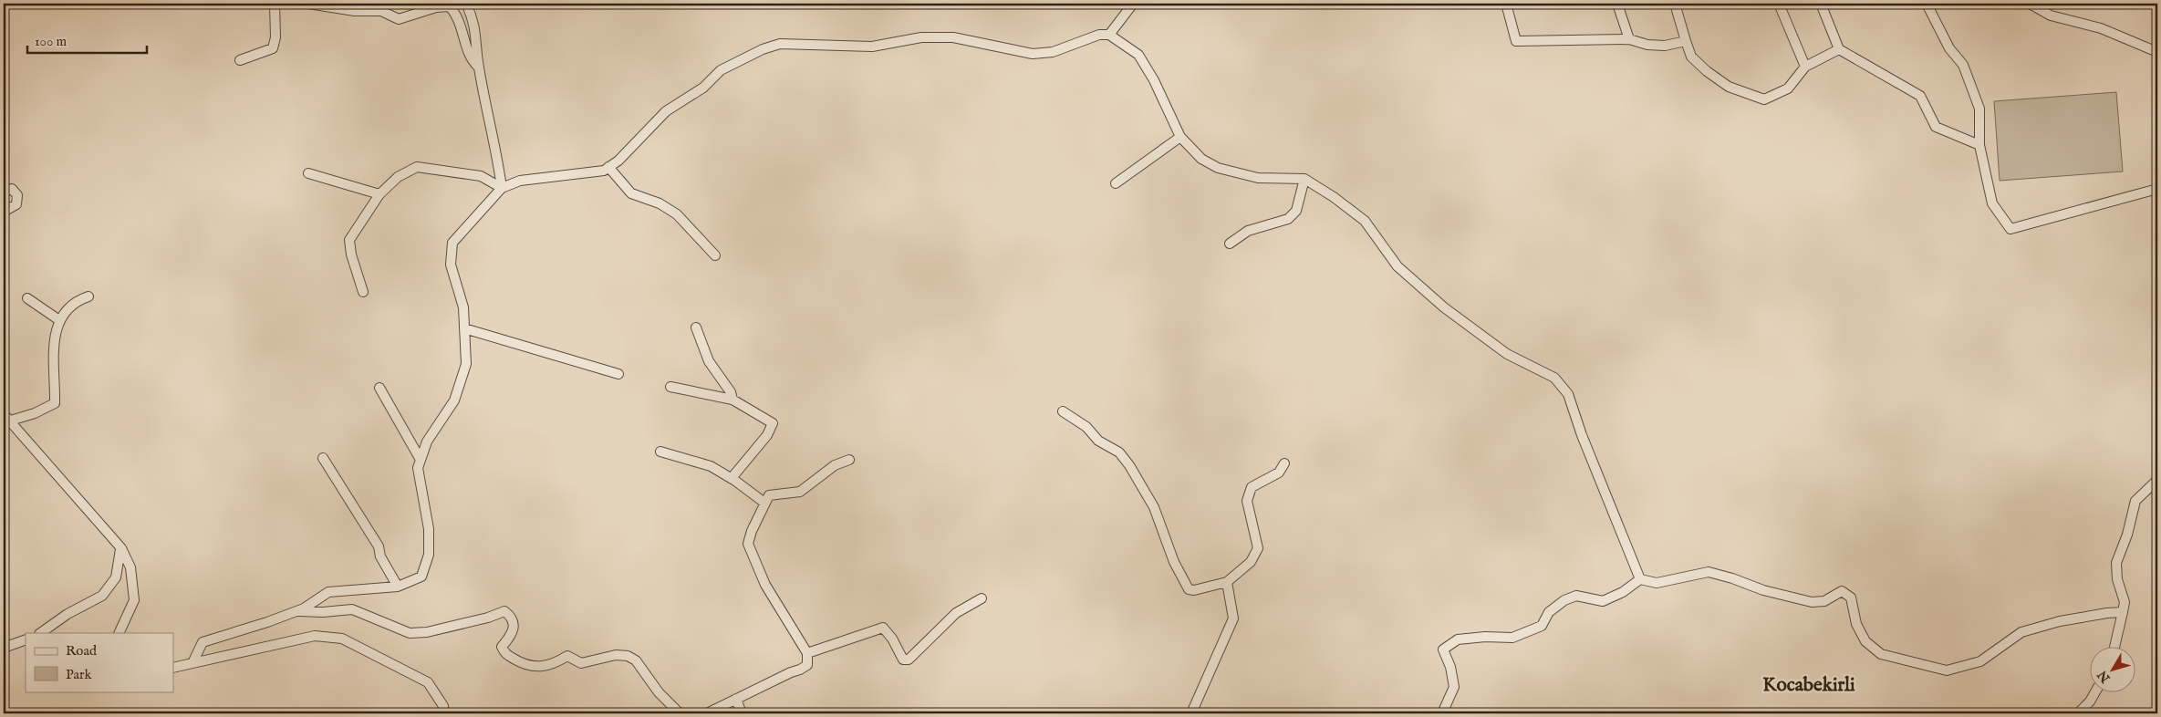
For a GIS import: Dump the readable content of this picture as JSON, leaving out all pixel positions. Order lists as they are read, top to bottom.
{
  "districts": ["Kocabekirli"],
  "legend": ["Road", "Park"],
  "scale_bar": "100 m",
  "north": "bottom left"
}
